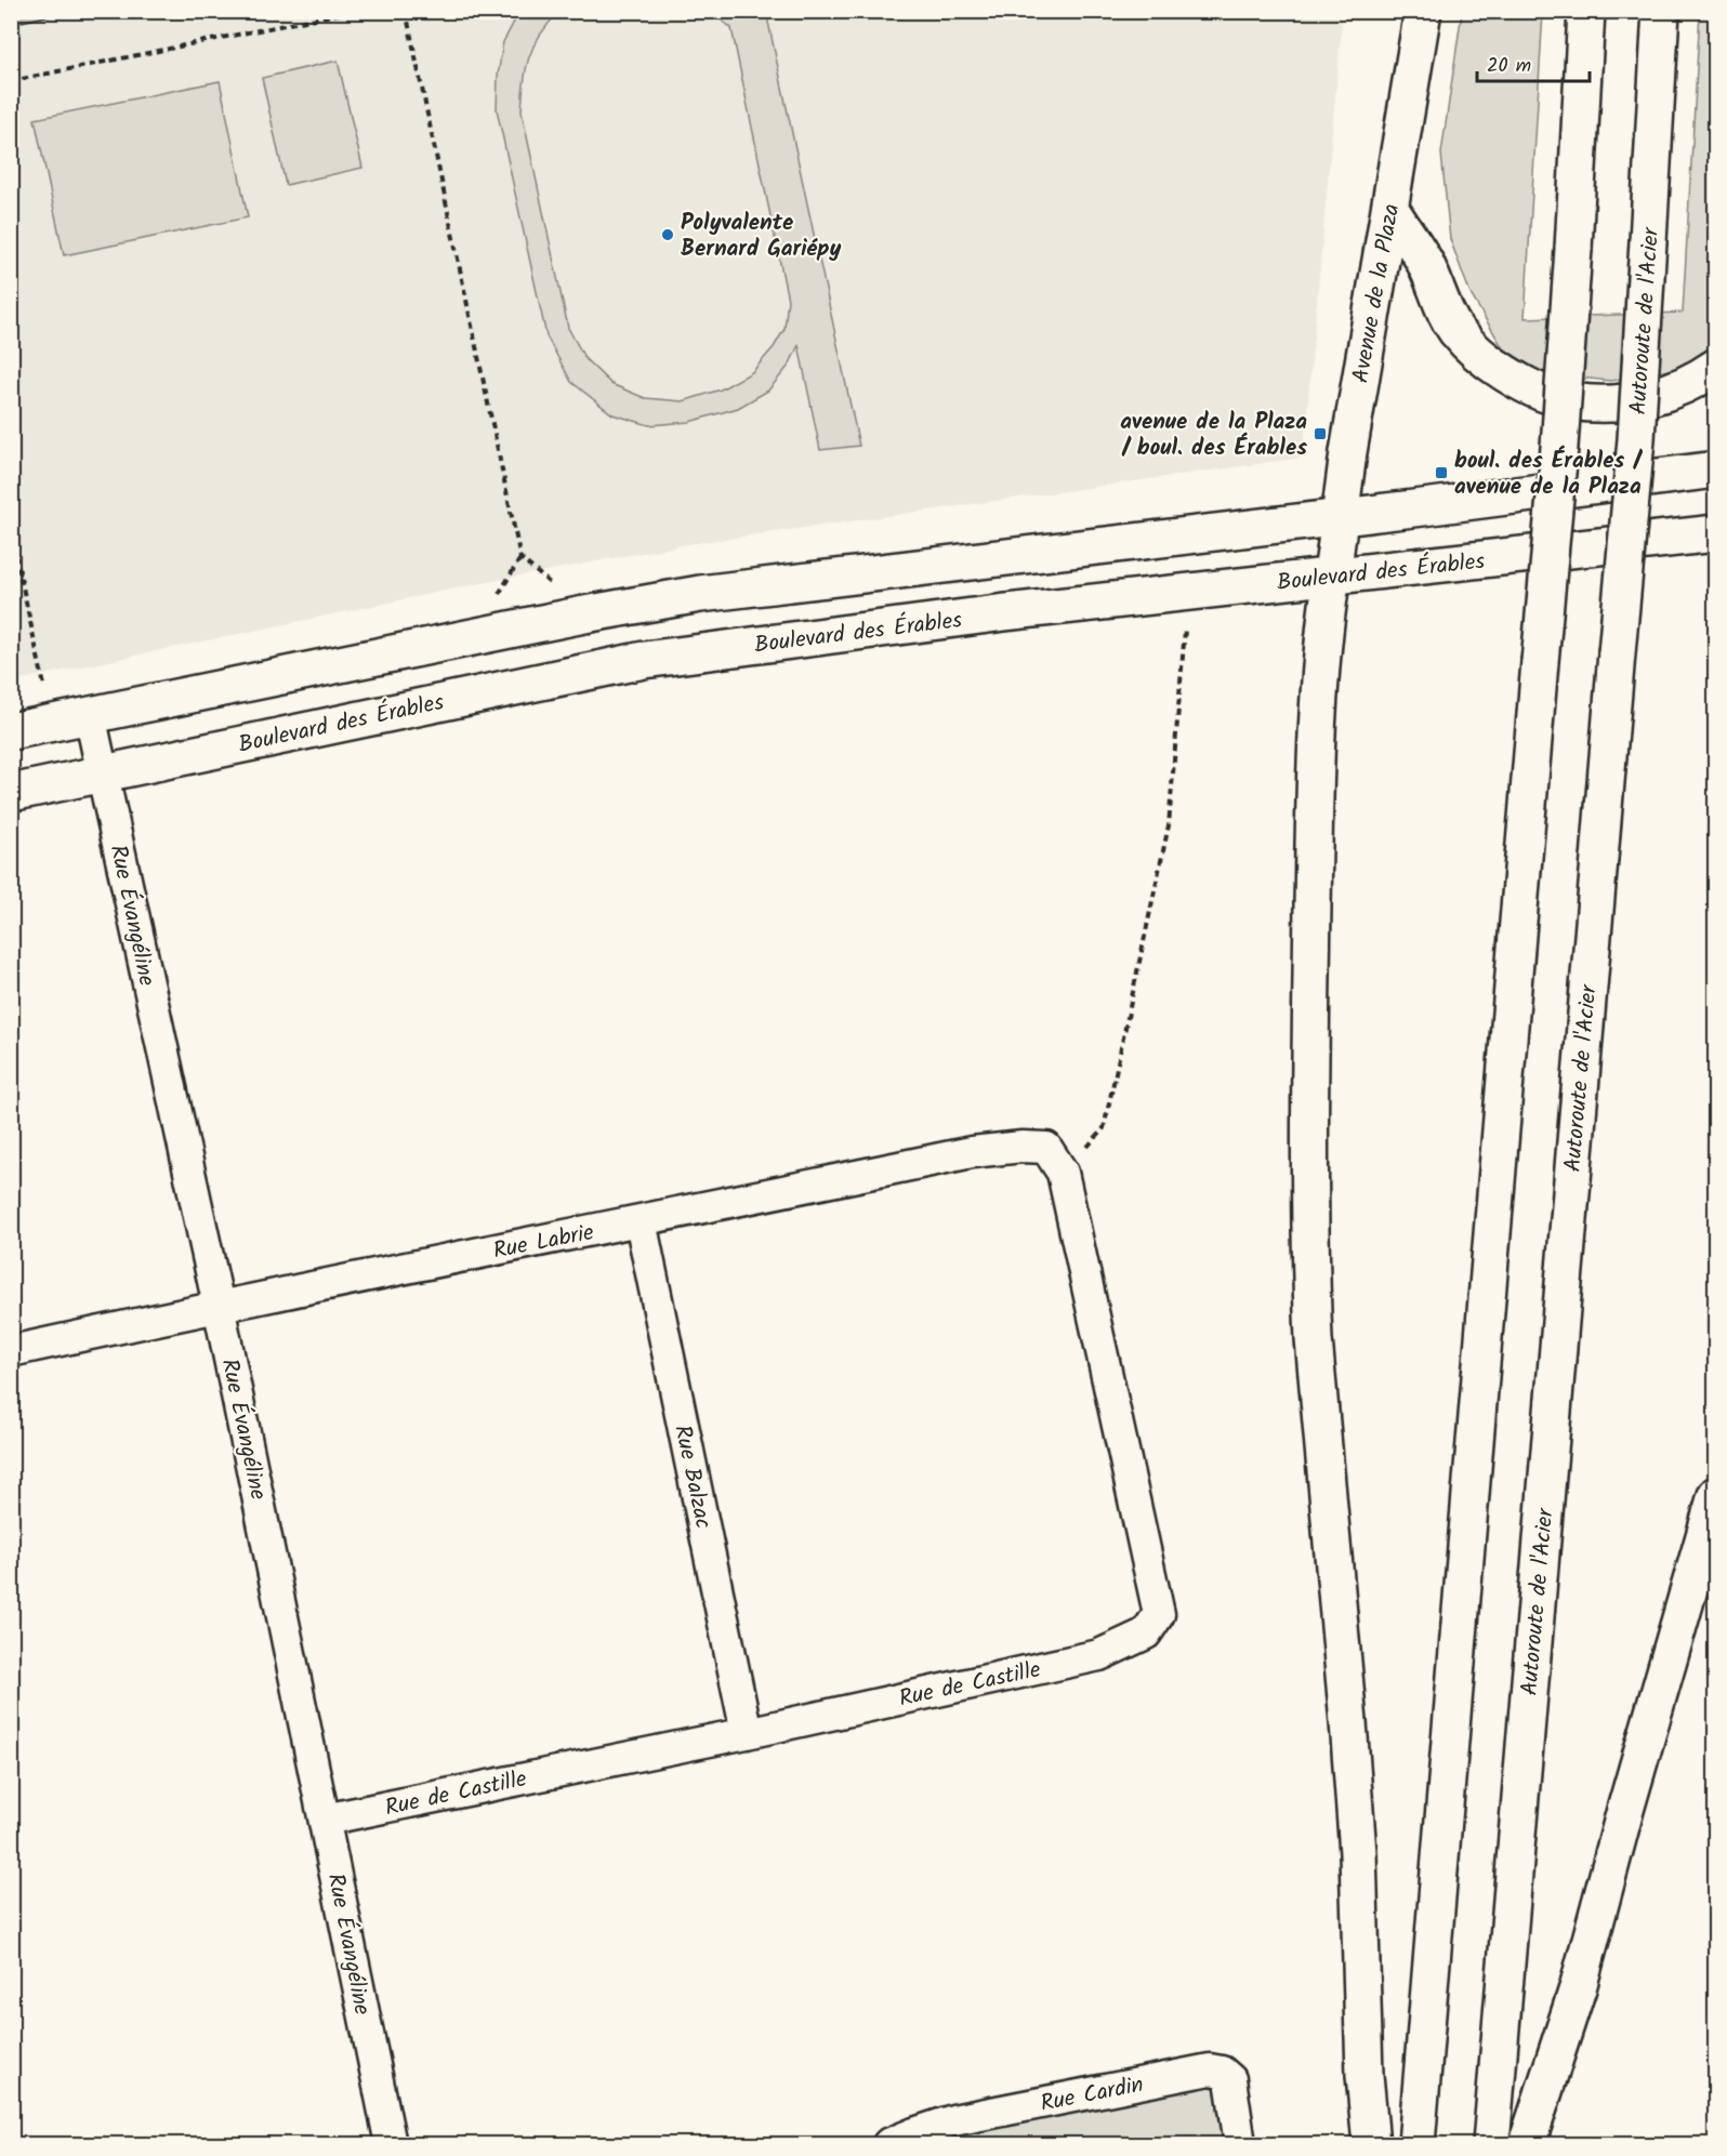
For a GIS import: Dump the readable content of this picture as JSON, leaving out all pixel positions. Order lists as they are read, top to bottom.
{
  "streets": {
    "main road": ["Avenue de la Plaza", "Autoroute de l'Acier", "Boulevard des Érables"],
    "street": [
      "Rue Évangéline",
      "Rue Labrie",
      "Rue Balzac",
      "Rue de Castille",
      "Rue Cardin"
    ]
  },
  "crossings": [
    ["Avenue de la Plaza", "Boulevard des Érables"],
    ["Boulevard des Érables", "Rue Évangéline"],
    ["Rue Évangéline", "Rue Labrie"],
    ["Rue Évangéline", "Rue de Castille"],
    ["Rue Labrie", "Rue Balzac"],
    ["Rue Labrie", "Rue de Castille"],
    ["Rue Balzac", "Rue de Castille"]
  ],
  "places": {
    "other": ["Polyvalente Bernard Gariépy"],
    "transit": ["avenue de la Plaza / boul. des Érables", "boul. des Érables / avenue de la Plaza"]
  },
  "scale_bar": "20 m"
}
